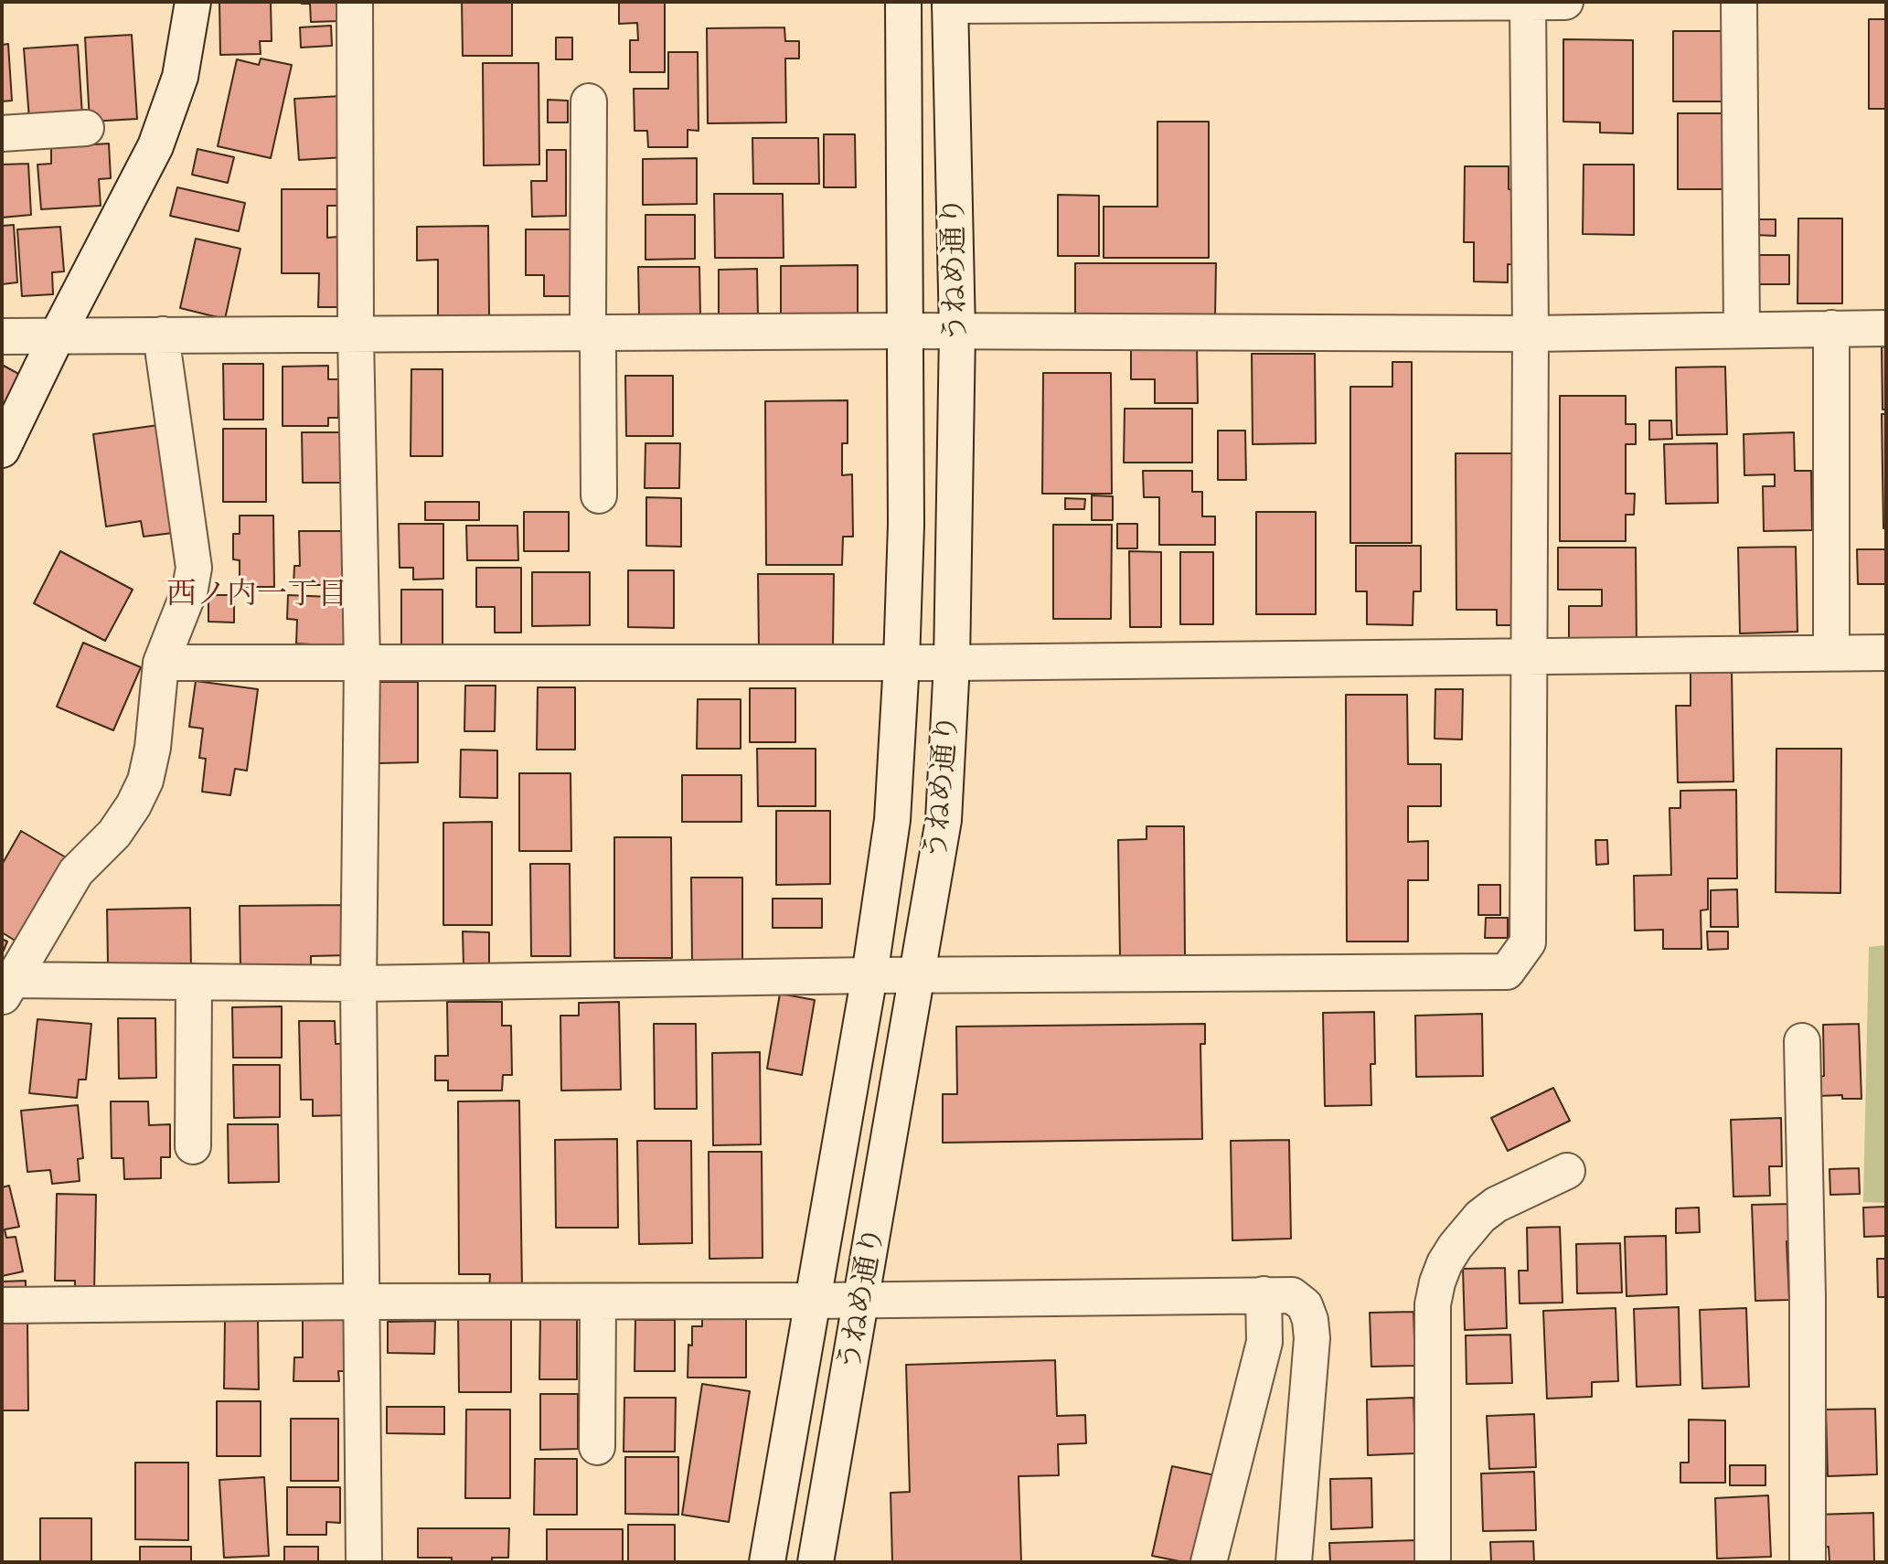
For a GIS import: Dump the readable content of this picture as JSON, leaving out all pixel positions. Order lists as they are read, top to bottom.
{
  "streets": {
    "street": ["うねめ通り"]
  },
  "districts": ["西ノ内一丁目"]
}
